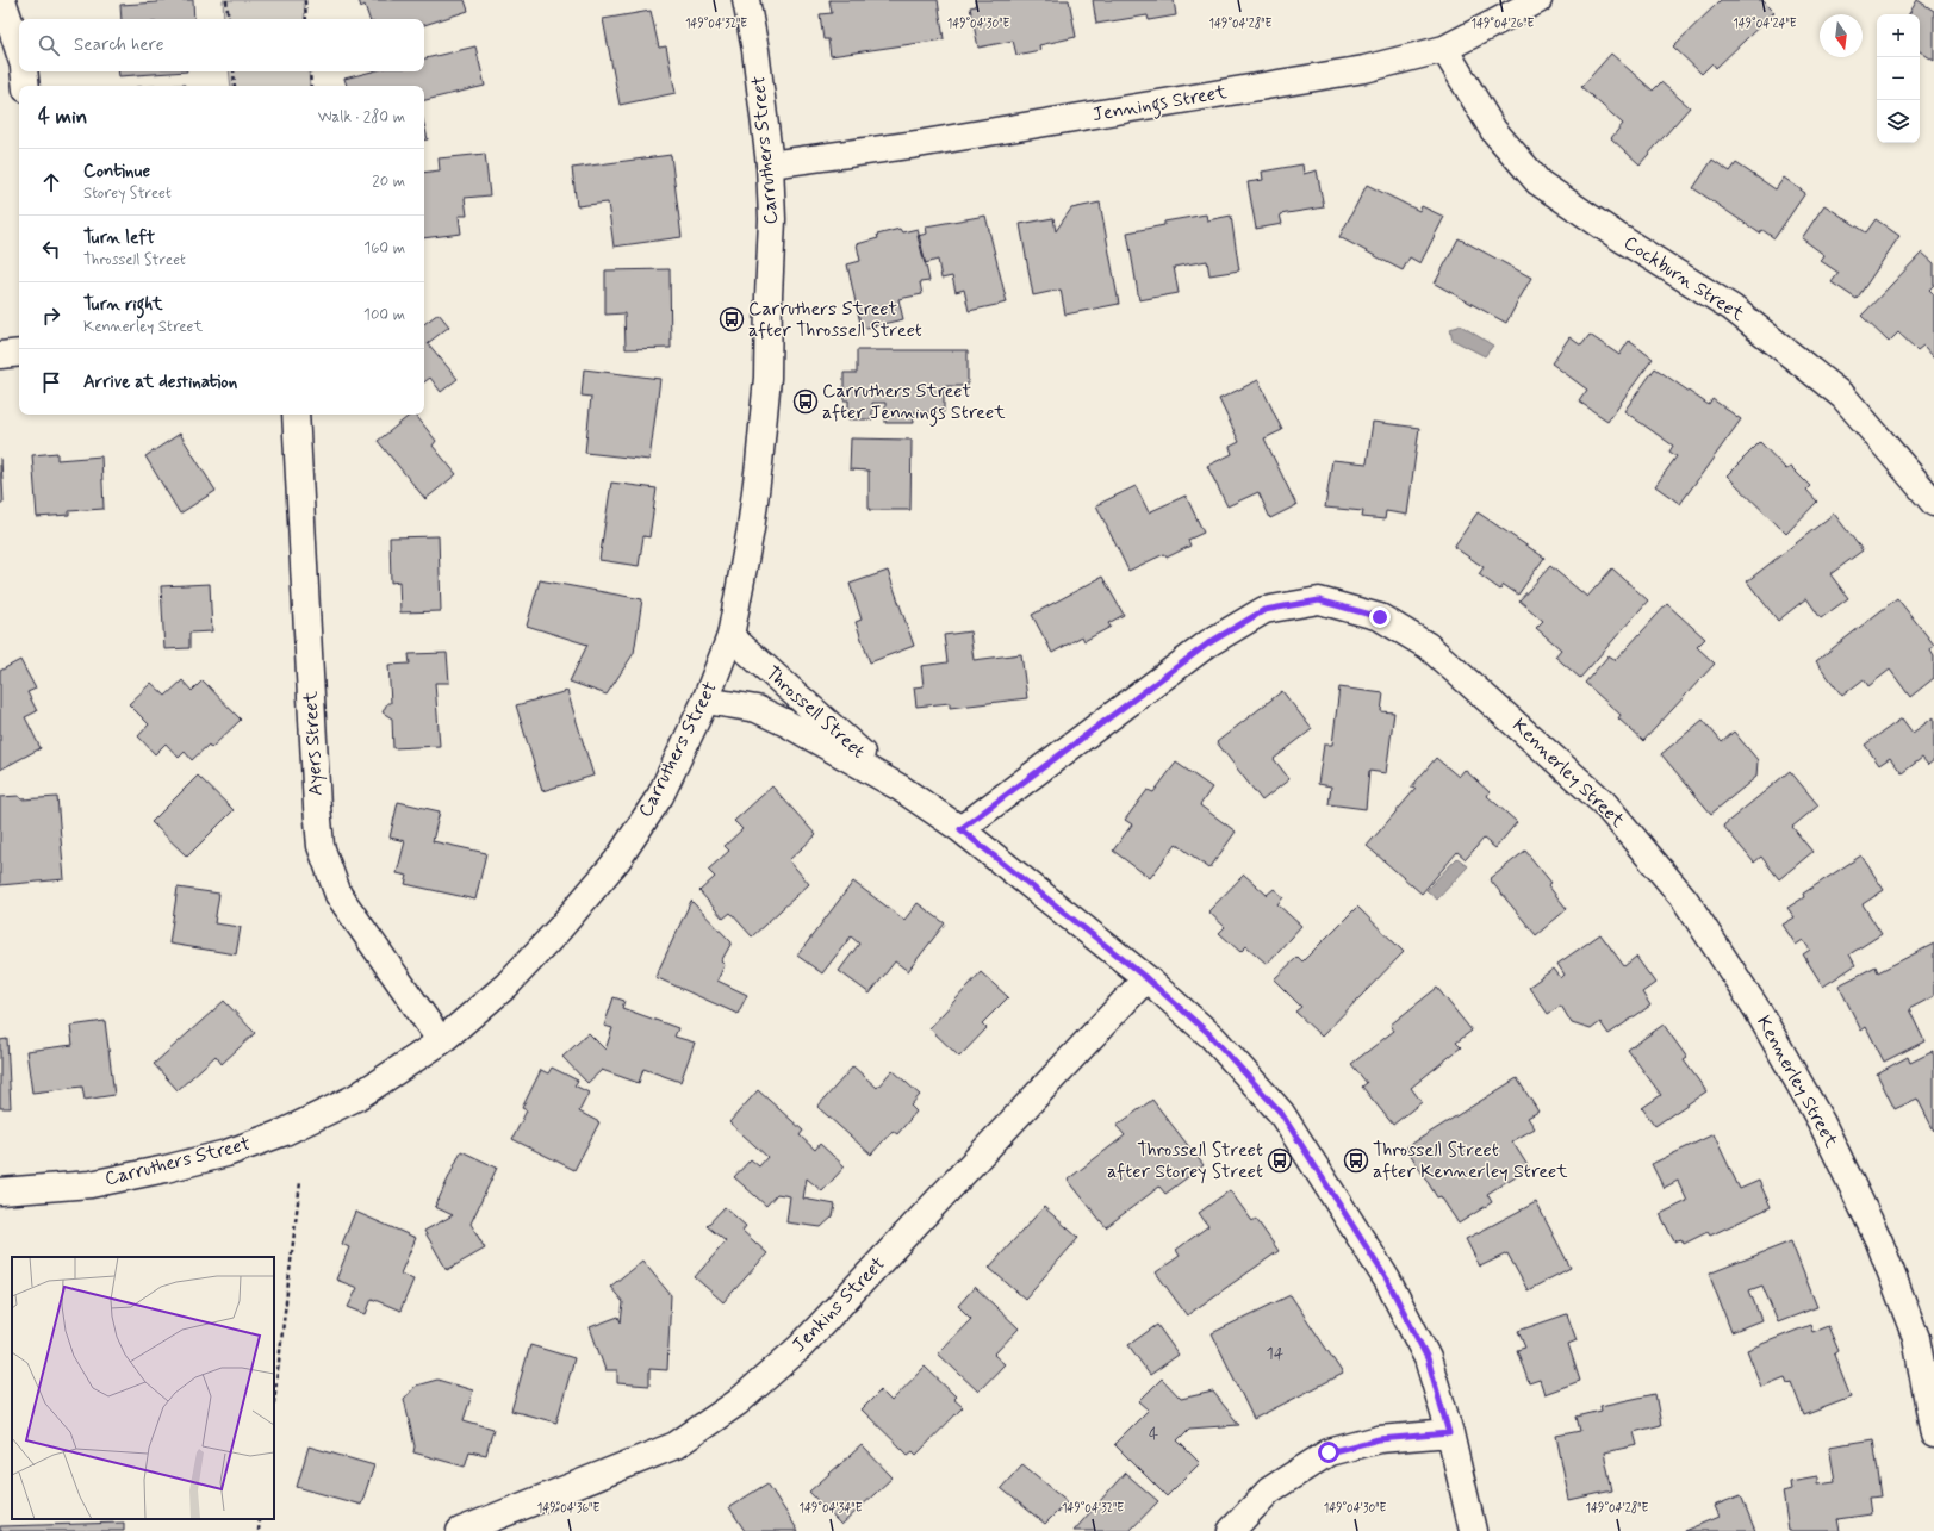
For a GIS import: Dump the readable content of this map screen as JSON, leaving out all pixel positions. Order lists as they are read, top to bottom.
{
  "streets": {
    "street": [
      "Jennings Street",
      "Carruthers Street",
      "Cockburn Street",
      "Throssell Street",
      "Ayers Street",
      "Kennerley Street",
      "Jenkins Street"
    ]
  },
  "crossings": [
    ["Jennings Street", "Carruthers Street"],
    ["Jennings Street", "Cockburn Street"],
    ["Carruthers Street", "Throssell Street"],
    ["Carruthers Street", "Ayers Street"],
    ["Throssell Street", "Kennerley Street"],
    ["Throssell Street", "Jenkins Street"]
  ],
  "places": {
    "bus stop": [
      "Carruthers Street after Throssell Street",
      "Carruthers Street after Jennings Street",
      "Throssell Street after Storey Street",
      "Throssell Street after Kennerley Street"
    ]
  },
  "house_numbers": ["14", "4"],
  "north": "bottom",
  "page": {
    "map_buttons": ["+", "−"],
    "search": "Search here",
    "heading": ["4 min", "Walk · 280 m"],
    "list": [
      ["Continue", "Storey Street", "20 m"],
      ["Turn left", "Throssell Street", "160 m"],
      ["Turn right", "Kennerley Street", "100 m"],
      "Arrive at destination"
    ]
  },
  "coordinates": [
    "149°04'32\"E",
    "149°04'30\"E",
    "149°04'28\"E",
    "149°04'26\"E",
    "149°04'24\"E",
    "149°04'36\"E",
    "149°04'34\"E"
  ]
}
